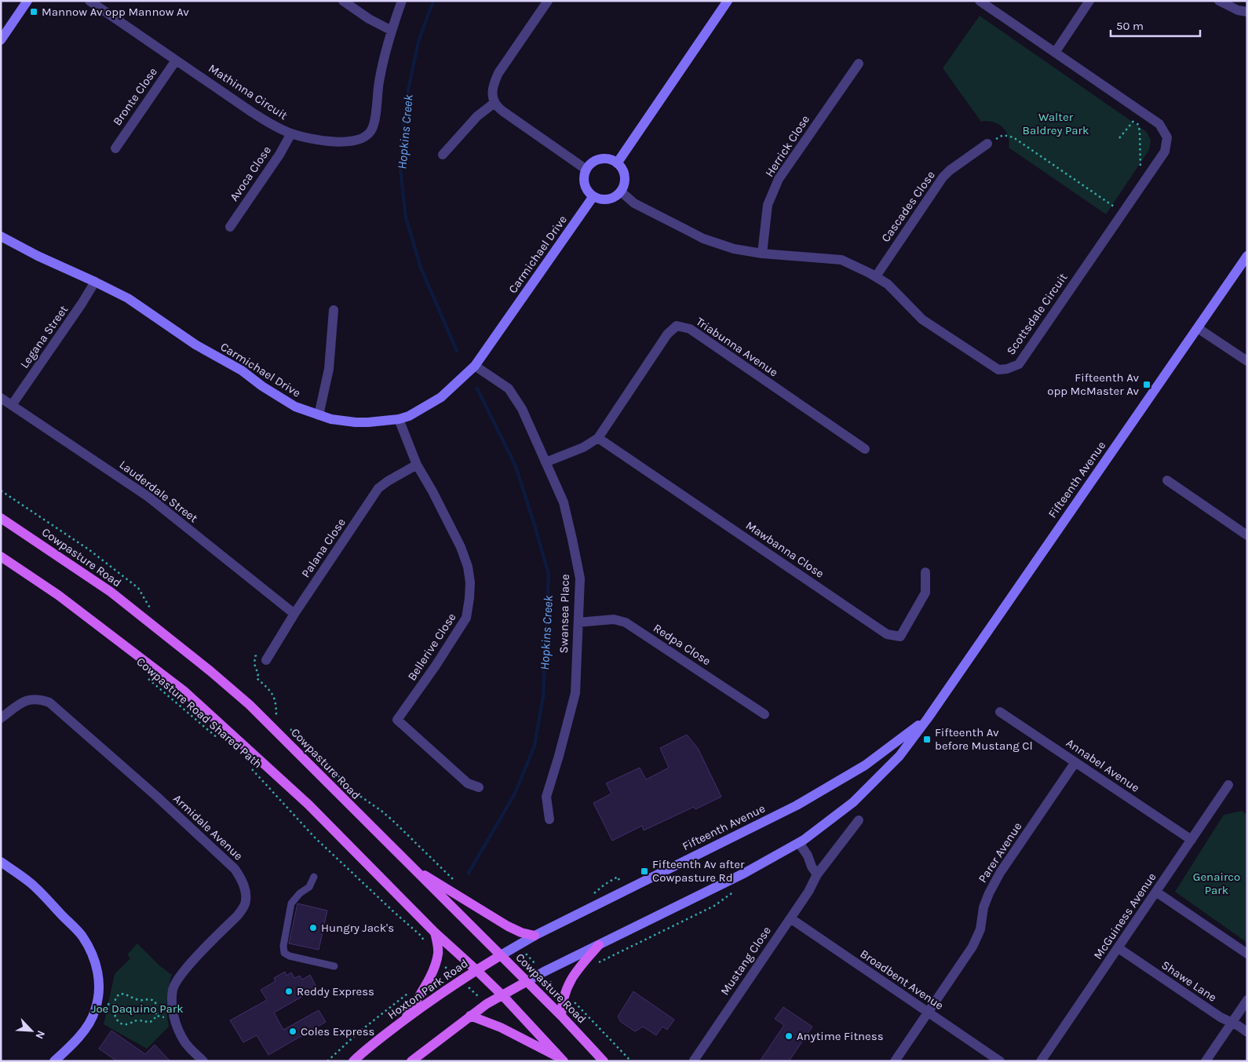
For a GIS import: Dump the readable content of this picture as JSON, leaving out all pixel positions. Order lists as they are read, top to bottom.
{
  "streets": {
    "main road": [
      "Carmichael Drive",
      "Fifteenth Avenue",
      "Cowpasture Road",
      "Hoxton Park Road"
    ],
    "street": [
      "Mathinna Circuit",
      "Bronte Close",
      "Herrick Close",
      "Avoca Close",
      "Cascades Close",
      "Scottsdale Circuit",
      "Legana Street",
      "Triabunna Avenue",
      "Lauderdale Street",
      "Palana Close",
      "Mawbanna Close",
      "Swansea Place",
      "Redpa Close",
      "Bellerive Close",
      "Annabel Avenue",
      "Armidale Avenue",
      "Parer Avenue",
      "McGuiness Avenue",
      "Mustang Close",
      "Broadbent Avenue",
      "Shawe Lane"
    ],
    "path": ["Cowpasture Road Shared Path"]
  },
  "crossings": [
    ["Mathinna Circuit", "Bronte Close"],
    ["Mathinna Circuit", "Avoca Close"],
    ["Herrick Close", "Scottsdale Circuit"],
    ["Cascades Close", "Scottsdale Circuit"],
    ["Carmichael Drive", "Scottsdale Circuit"],
    ["Carmichael Drive", "Legana Street"],
    ["Carmichael Drive", "Swansea Place"],
    ["Carmichael Drive", "Bellerive Close"],
    ["Legana Street", "Lauderdale Street"],
    ["Triabunna Avenue", "Mawbanna Close"],
    ["Triabunna Avenue", "Swansea Place"],
    ["Fifteenth Avenue", "Cowpasture Road"],
    ["Fifteenth Avenue", "Hoxton Park Road"],
    ["Lauderdale Street", "Palana Close"],
    ["Palana Close", "Bellerive Close"],
    ["Cowpasture Road", "Hoxton Park Road"],
    ["Swansea Place", "Redpa Close"],
    ["Annabel Avenue", "Parer Avenue"],
    ["Annabel Avenue", "McGuiness Avenue"],
    ["Parer Avenue", "Broadbent Avenue"],
    ["McGuiness Avenue", "Shawe Lane"],
    ["Mustang Close", "Broadbent Avenue"]
  ],
  "water": ["Hopkins Creek"],
  "parks": ["Walter Baldrey Park", "Genairco Park", "Joe Daquino Park"],
  "places": {
    "transit": [
      "Mannow Av opp Mannow Av",
      "Fifteenth Av opp McMaster Av",
      "Fifteenth Av before Mustang Cl",
      "Fifteenth Av after Cowpasture Rd"
    ],
    "other": [
      "Hungry Jack's",
      "Reddy Express",
      "Coles Express",
      "Anytime Fitness"
    ]
  },
  "scale_bar": "50 m",
  "north": "bottom right"
}
